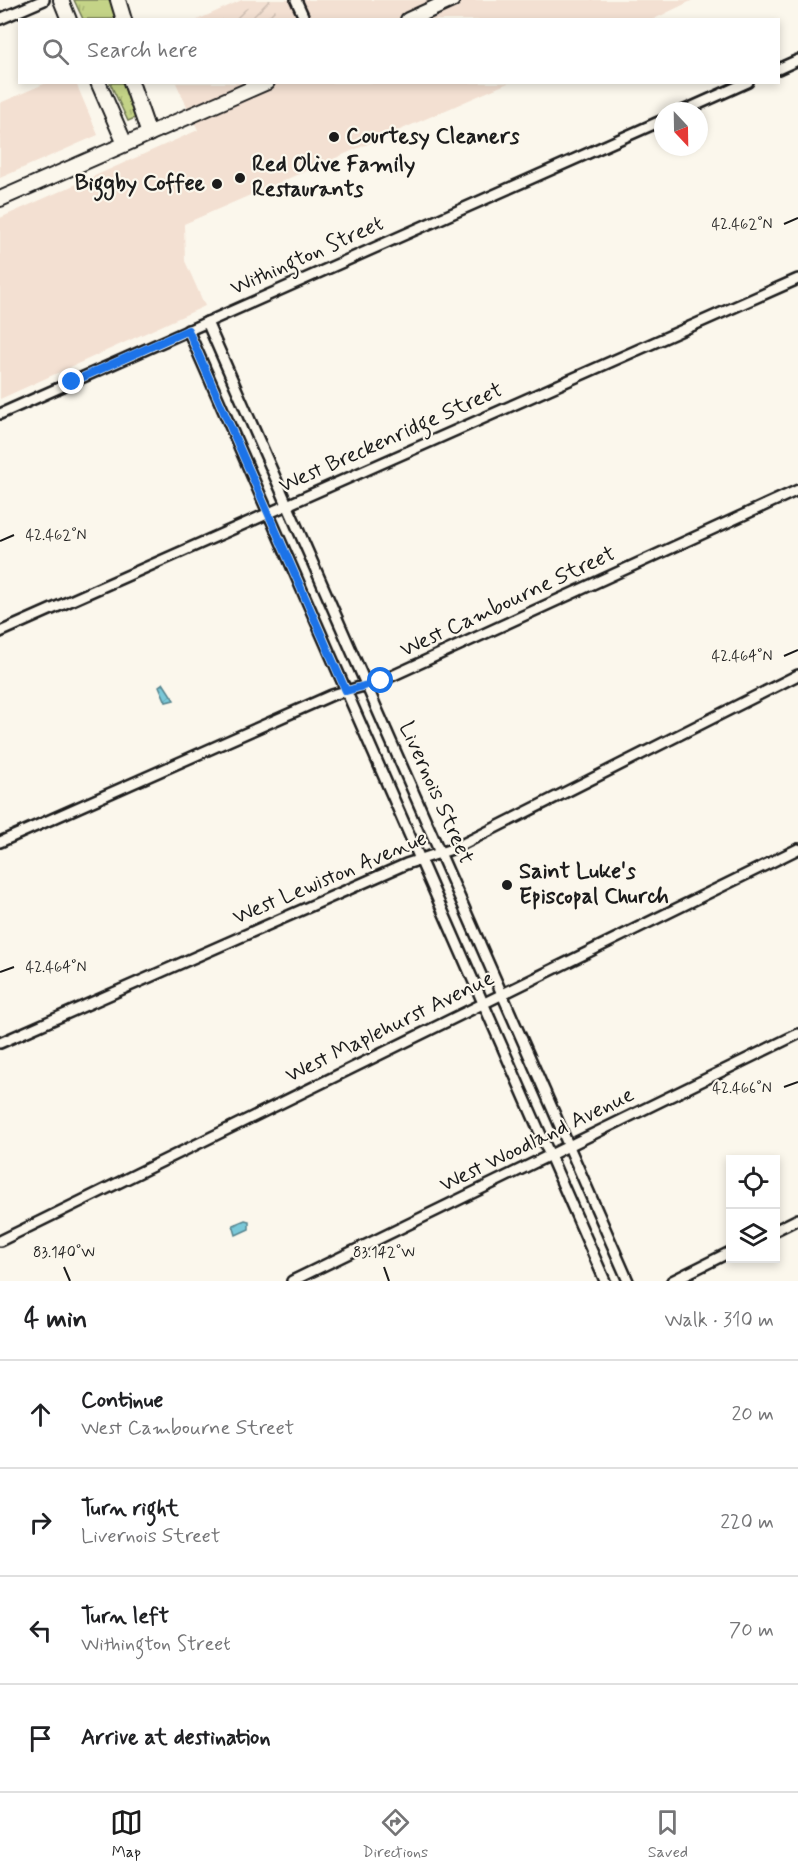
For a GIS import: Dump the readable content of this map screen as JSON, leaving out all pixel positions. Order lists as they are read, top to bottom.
{
  "streets": {
    "street": [
      "Withington Street",
      "West Breckenridge Street",
      "West Cambourne Street",
      "Livernois Street",
      "West Lewiston Avenue",
      "West Maplehurst Avenue",
      "West Woodland Avenue"
    ]
  },
  "crossings": [
    ["Withington Street", "Livernois Street"],
    ["West Breckenridge Street", "Livernois Street"],
    ["West Cambourne Street", "Livernois Street"],
    ["Livernois Street", "West Lewiston Avenue"],
    ["Livernois Street", "West Maplehurst Avenue"],
    ["Livernois Street", "West Woodland Avenue"]
  ],
  "places": [
    "Courtesy Cleaners",
    "Red Olive Family Restaurants",
    "Biggby Coffee",
    "Saint Luke's Episcopal Church"
  ],
  "north": "bottom",
  "page": {
    "search": "Search here",
    "heading": ["4 min", "Walk · 310 m"],
    "list": [
      ["Continue", "West Cambourne Street", "20 m"],
      ["Turn right", "Livernois Street", "220 m"],
      ["Turn left", "Withington Street", "70 m"],
      "Arrive at destination"
    ],
    "nav": ["Map", "Directions", "Saved"]
  },
  "coordinates": [
    "42.462°N",
    "42.464°N",
    "42.466°N",
    "83.140°W",
    "83.142°W"
  ]
}
